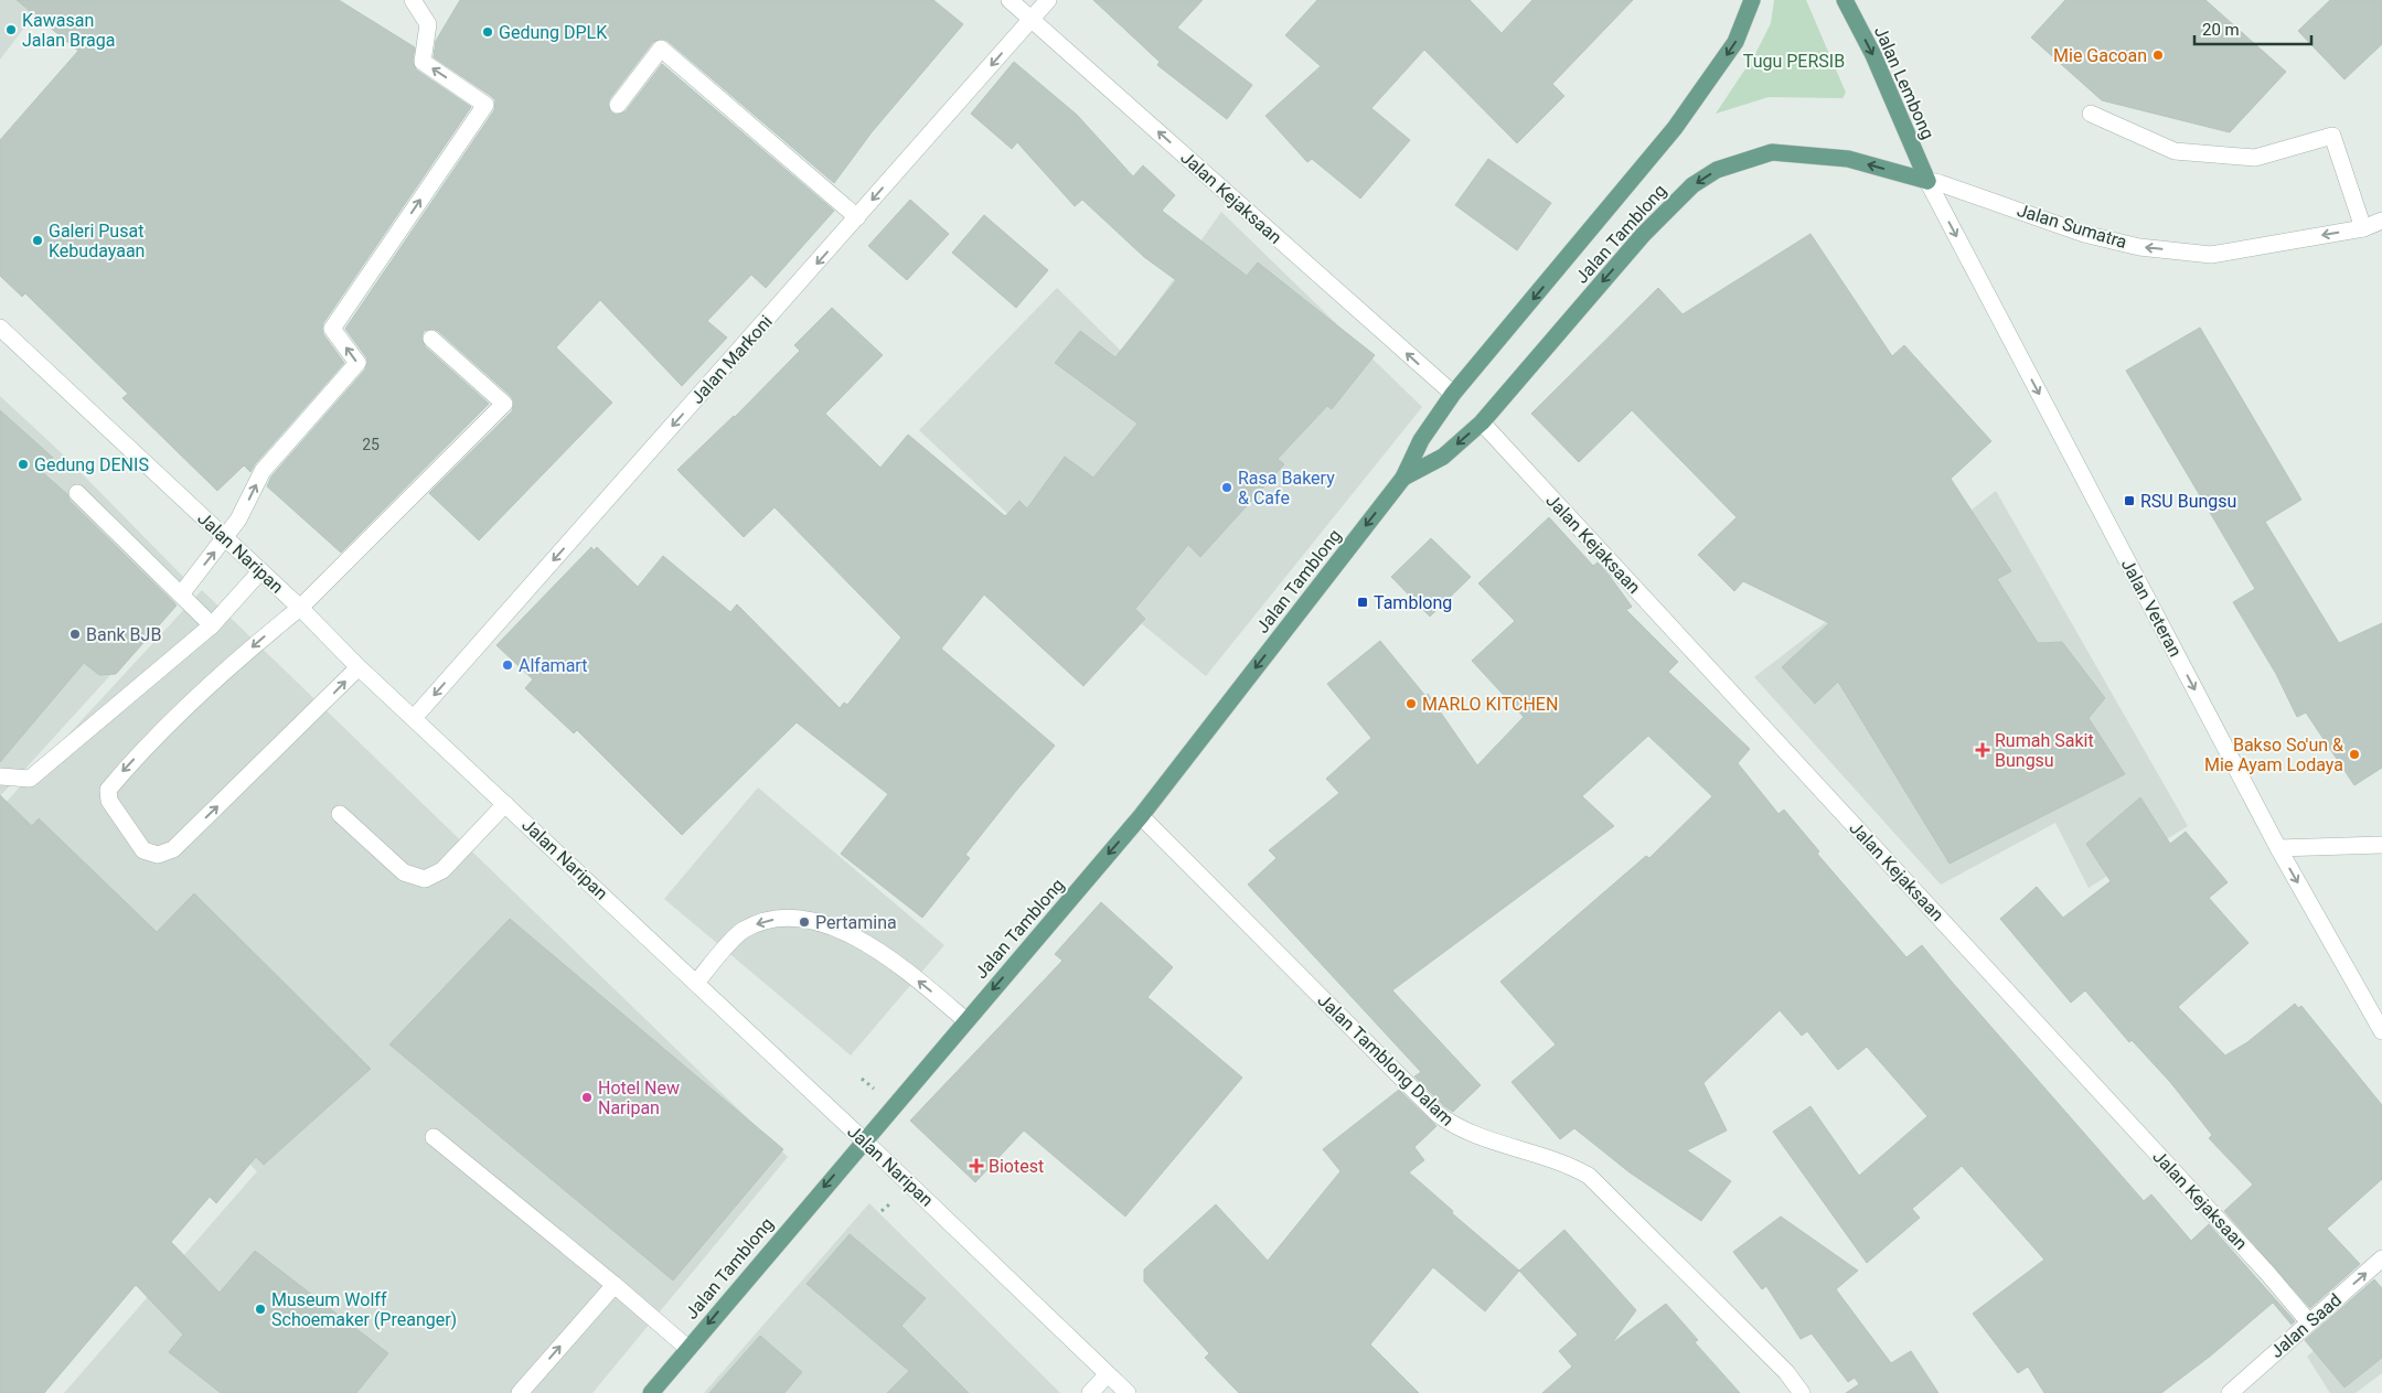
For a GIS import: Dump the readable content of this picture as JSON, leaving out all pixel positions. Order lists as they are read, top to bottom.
{
  "streets": {
    "main road": ["Jalan Lembong", "Jalan Tamblong"],
    "street": [
      "Jalan Kejaksaan",
      "Jalan Sumatra",
      "Jalan Markoni",
      "Jalan Naripan",
      "Jalan Veteran",
      "Jalan Tamblong Dalam",
      "Jalan Saad"
    ]
  },
  "crossings": [
    ["Jalan Lembong", "Jalan Sumatra"],
    ["Jalan Lembong", "Jalan Tamblong"],
    ["Jalan Lembong", "Jalan Veteran"],
    ["Jalan Kejaksaan", "Jalan Tamblong"],
    ["Jalan Kejaksaan", "Jalan Markoni"],
    ["Jalan Kejaksaan", "Jalan Saad"],
    ["Jalan Sumatra", "Jalan Tamblong"],
    ["Jalan Sumatra", "Jalan Veteran"],
    ["Jalan Tamblong", "Jalan Naripan"],
    ["Jalan Tamblong", "Jalan Veteran"],
    ["Jalan Tamblong", "Jalan Tamblong Dalam"],
    ["Jalan Markoni", "Jalan Naripan"]
  ],
  "one_way": [
    "Jalan Lembong",
    "Jalan Sumatra",
    "Jalan Tamblong",
    "Jalan Markoni",
    "Jalan Veteran",
    "Jalan Saad"
  ],
  "parks": ["Tugu PERSIB"],
  "places": {
    "other": [
      "Kawasan Jalan Braga",
      "Gedung DPLK",
      "Mie Gacoan",
      "Galeri Pusat Kebudayaan",
      "Gedung DENIS",
      "Rasa Bakery & Cafe",
      "Bank BJB",
      "Alfamart",
      "MARLO KITCHEN",
      "Bakso So'un & Mie Ayam Lodaya",
      "Pertamina",
      "Hotel New Naripan",
      "Museum Wolff Schoemaker (Preanger)"
    ],
    "transit": ["RSU Bungsu", "Tamblong"],
    "health": ["Rumah Sakit Bungsu", "Biotest"]
  },
  "house_numbers": ["25"],
  "scale_bar": "20 m"
}
